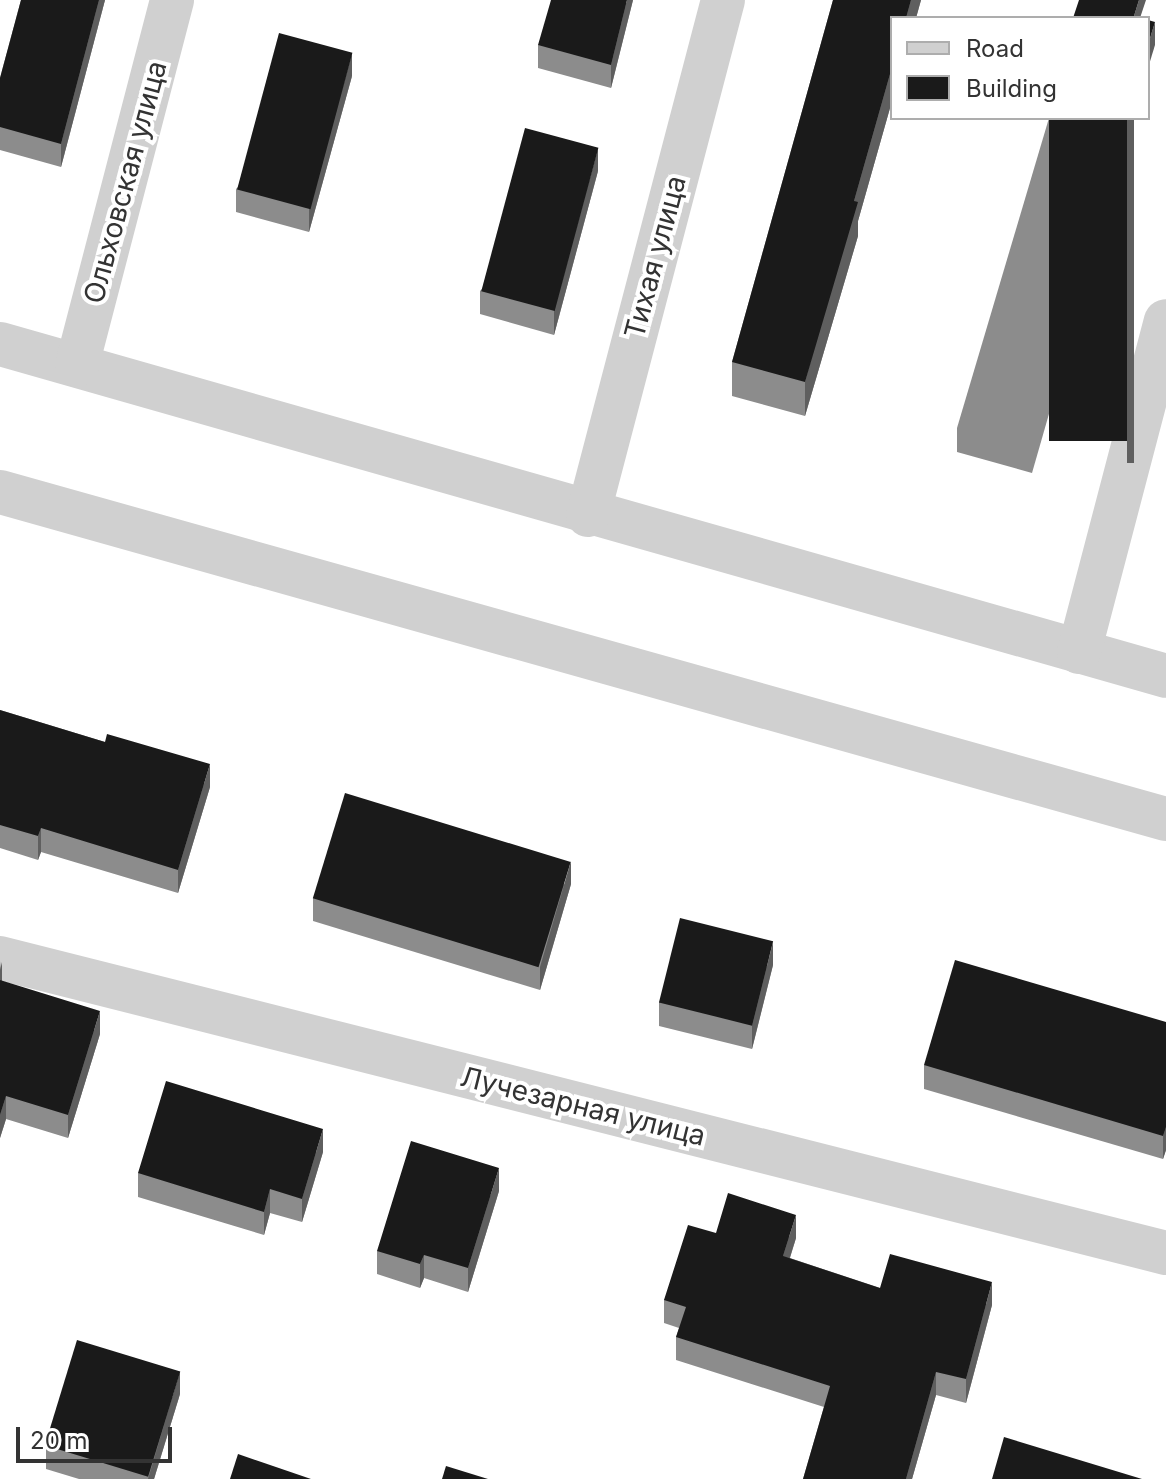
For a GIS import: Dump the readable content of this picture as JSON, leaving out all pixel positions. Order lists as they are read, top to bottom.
{
  "streets": {
    "street": ["Ольховская улица", "Тихая улица", "Лучезарная улица"]
  },
  "legend": ["Road", "Building"],
  "scale_bar": "20 m"
}
